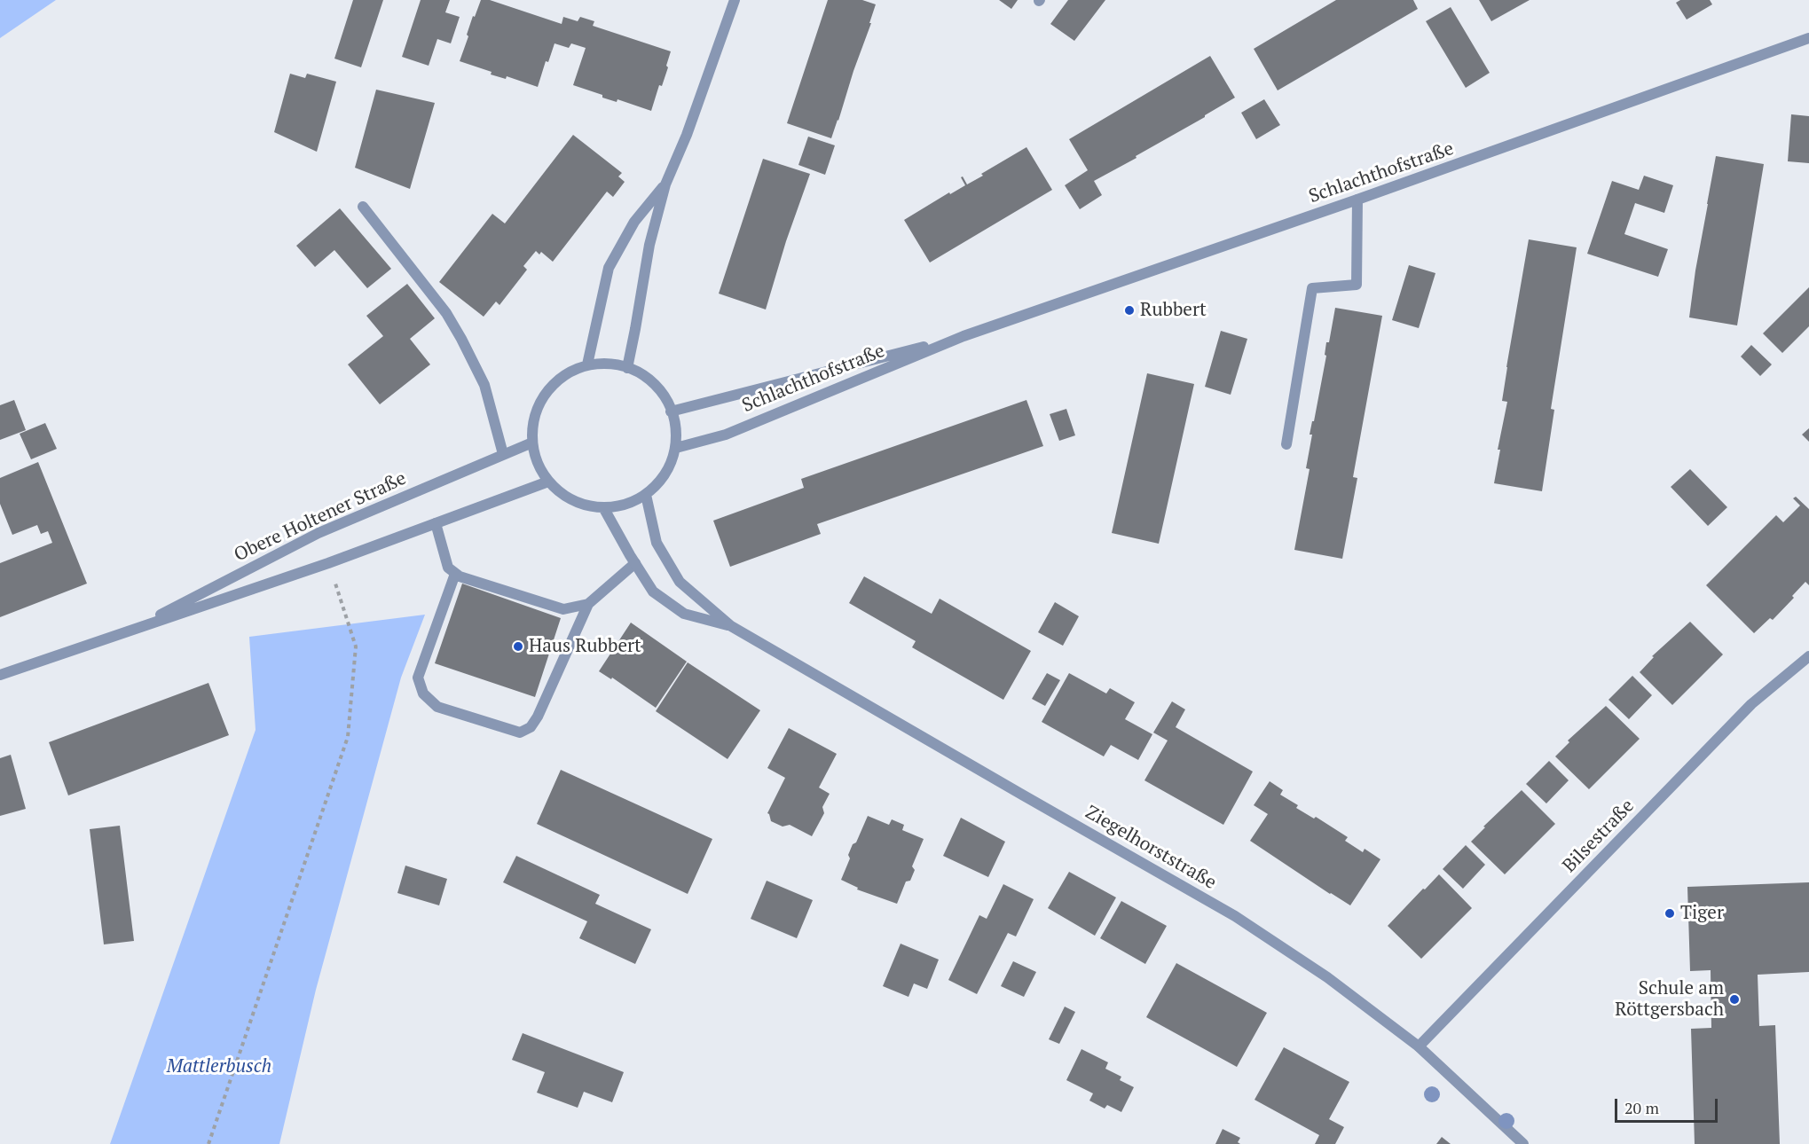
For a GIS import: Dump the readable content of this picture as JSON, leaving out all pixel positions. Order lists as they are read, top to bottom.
{
  "streets": {
    "street": [
      "Schlachthofstraße",
      "Obere Holtener Straße",
      "Bilsestraße",
      "Ziegelhorststraße"
    ]
  },
  "crossings": [
    ["Schlachthofstraße", "Obere Holtener Straße"],
    ["Schlachthofstraße", "Ziegelhorststraße"],
    ["Obere Holtener Straße", "Ziegelhorststraße"],
    ["Bilsestraße", "Ziegelhorststraße"]
  ],
  "parks": ["Mattlerbusch"],
  "places": [
    "Rubbert",
    "Haus Rubbert",
    "Tiger",
    "Schule am Röttgersbach"
  ],
  "scale_bar": "20 m"
}
